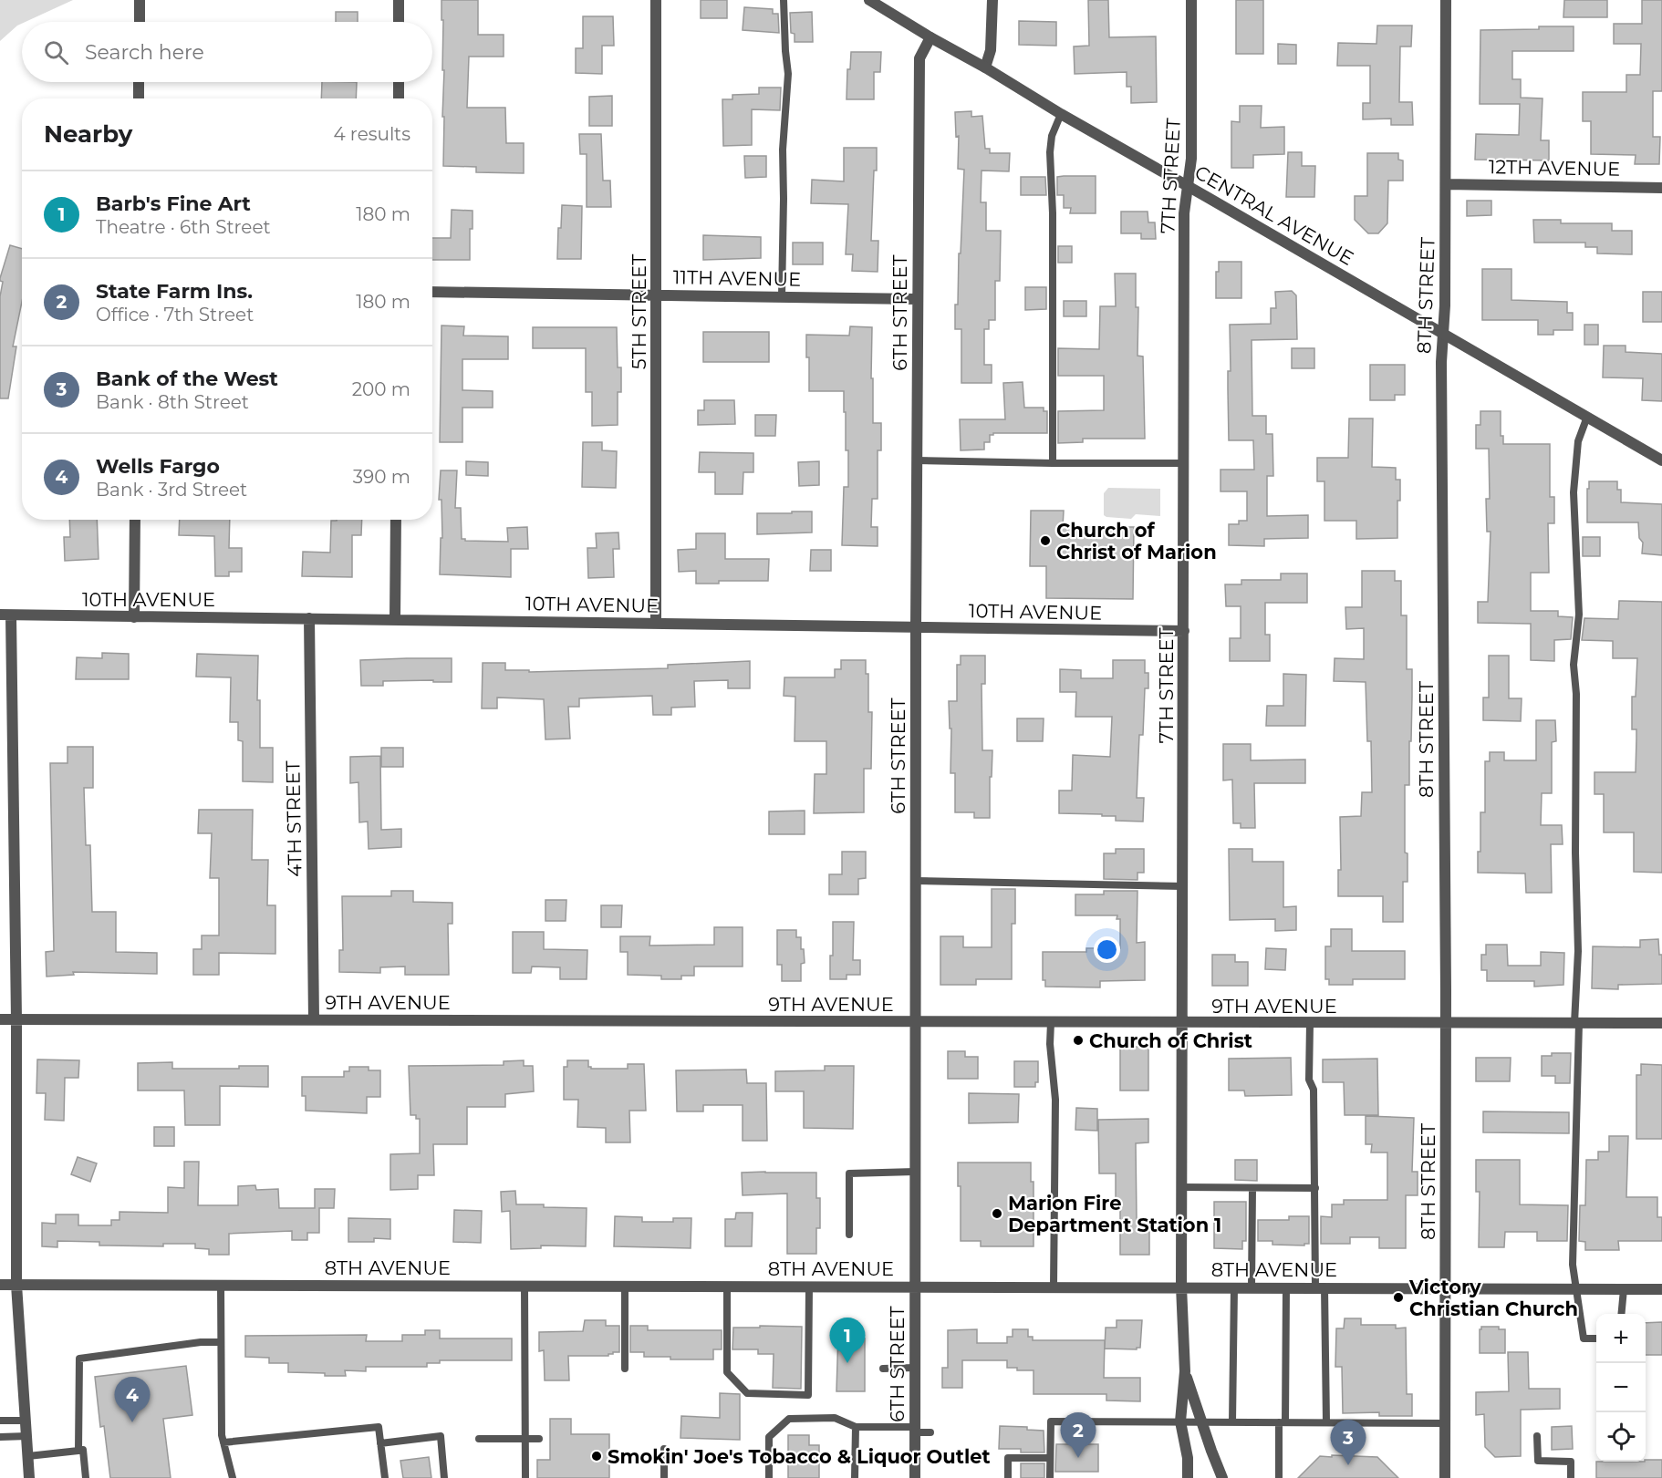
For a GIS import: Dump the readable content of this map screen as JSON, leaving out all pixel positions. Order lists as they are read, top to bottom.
{
  "streets": {
    "street": [
      "12TH AVENUE",
      "7TH STREET",
      "CENTRAL AVENUE",
      "11TH AVENUE",
      "8TH STREET",
      "5TH STREET",
      "6TH STREET",
      "10TH AVENUE",
      "4TH STREET",
      "9TH AVENUE",
      "8TH AVENUE"
    ]
  },
  "crossings": [
    ["12TH AVENUE", "8TH STREET"],
    ["7TH STREET", "CENTRAL AVENUE"],
    ["7TH STREET", "10TH AVENUE"],
    ["7TH STREET", "9TH AVENUE"],
    ["7TH STREET", "8TH AVENUE"],
    ["CENTRAL AVENUE", "8TH STREET"],
    ["CENTRAL AVENUE", "6TH STREET"],
    ["11TH AVENUE", "5TH STREET"],
    ["11TH AVENUE", "6TH STREET"],
    ["8TH STREET", "9TH AVENUE"],
    ["8TH STREET", "8TH AVENUE"],
    ["5TH STREET", "10TH AVENUE"],
    ["6TH STREET", "10TH AVENUE"],
    ["6TH STREET", "9TH AVENUE"],
    ["6TH STREET", "8TH AVENUE"],
    ["10TH AVENUE", "4TH STREET"],
    ["4TH STREET", "9TH AVENUE"]
  ],
  "places": [
    "Church of Christ of Marion",
    "Church of Christ",
    "Marion Fire Department Station 1",
    "Victory Christian Church",
    "Smokin' Joe's Tobacco & Liquor Outlet"
  ],
  "page": {
    "search": "Search here",
    "heading": ["Nearby", "4 results"],
    "list": [
      {
        "mark": "1",
        "name": "Barb's Fine Art",
        "note": "Theatre · 6th Street",
        "value": "180 m"
      },
      {
        "mark": "2",
        "name": "State Farm Ins.",
        "note": "Office · 7th Street",
        "value": "180 m"
      },
      {
        "mark": "3",
        "name": "Bank of the West",
        "note": "Bank · 8th Street",
        "value": "200 m"
      },
      {
        "mark": "4",
        "name": "Wells Fargo",
        "note": "Bank · 3rd Street",
        "value": "390 m"
      }
    ],
    "map_buttons": ["+", "−"],
    "pins": [
      "1",
      "4",
      "2",
      "3"
    ]
  }
}
